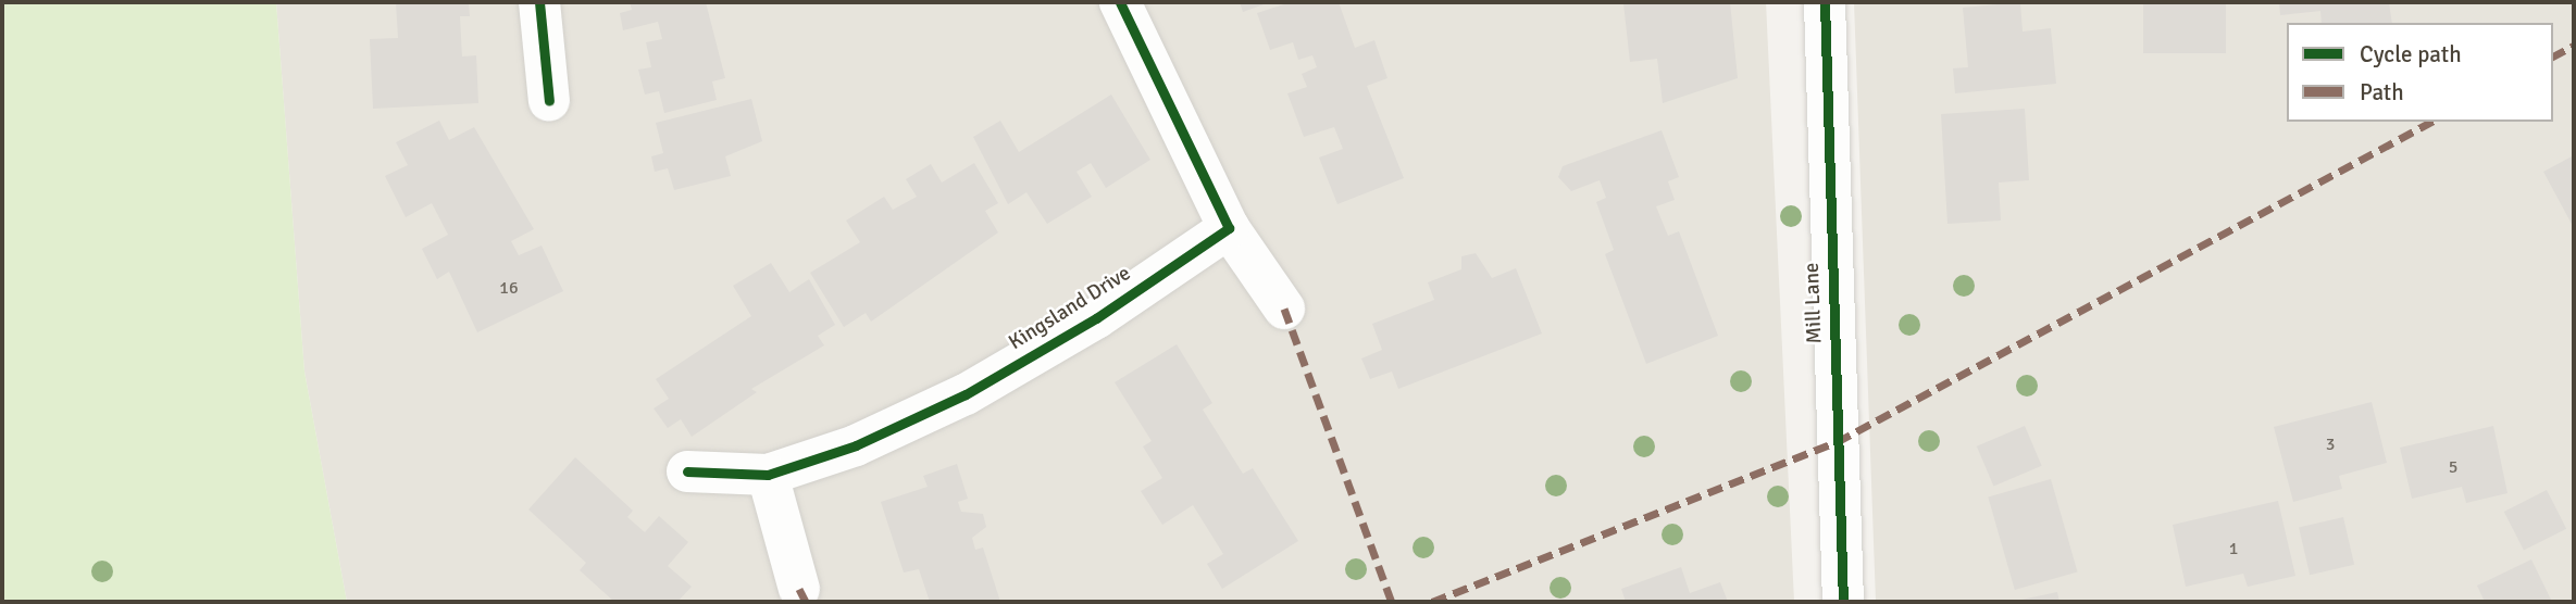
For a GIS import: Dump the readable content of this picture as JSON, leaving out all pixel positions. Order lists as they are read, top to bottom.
{
  "streets": {
    "street": ["Mill Lane", "Kingsland Drive"]
  },
  "house_numbers": [
    "16",
    "3",
    "5",
    "1"
  ],
  "legend": ["Cycle path", "Path"]
}
